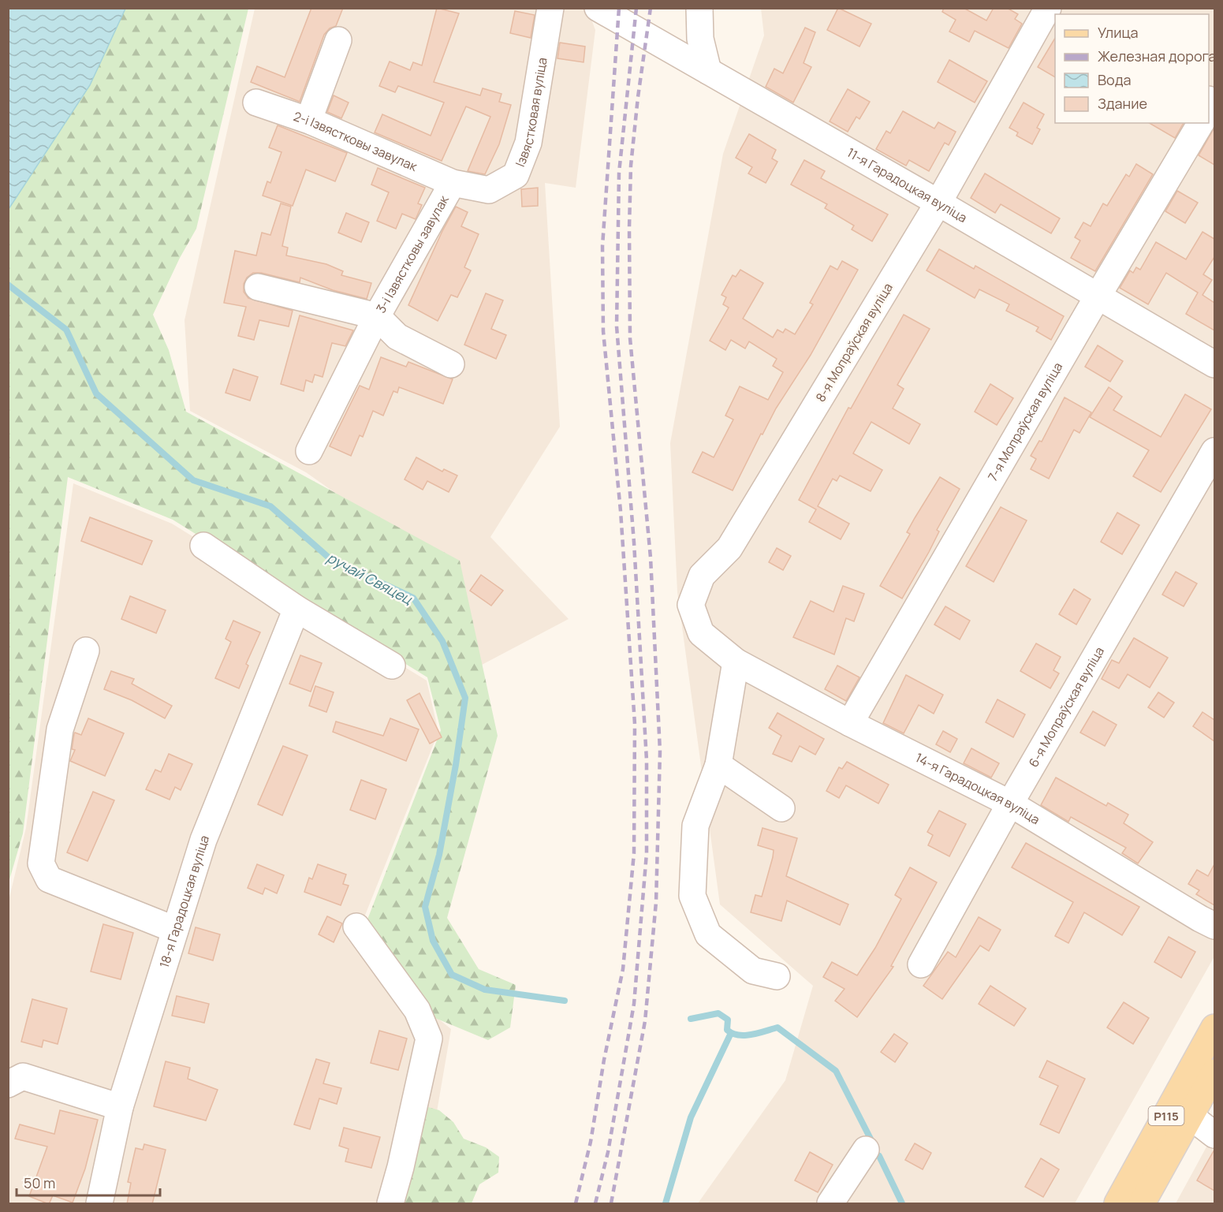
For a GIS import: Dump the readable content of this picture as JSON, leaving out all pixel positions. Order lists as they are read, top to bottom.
{
  "streets": {
    "main road": ["Р115"],
    "street": [
      "Ізвястковая вуліца",
      "2-і Ізвястковы завулак",
      "11-я Гарадоцкая вуліца",
      "3-і Ізвястковы завулак",
      "8-я Мопраўская вуліца",
      "7-я Мопраўская вуліца",
      "6-я Мопраўская вуліца",
      "14-я Гарадоцкая вуліца",
      "18-я Гарадоцкая вуліца"
    ]
  },
  "crossings": [
    ["Ізвястковая вуліца", "2-і Ізвястковы завулак"],
    ["Ізвястковая вуліца", "3-і Ізвястковы завулак"],
    ["2-і Ізвястковы завулак", "3-і Ізвястковы завулак"],
    ["11-я Гарадоцкая вуліца", "8-я Мопраўская вуліца"],
    ["11-я Гарадоцкая вуліца", "7-я Мопраўская вуліца"],
    ["8-я Мопраўская вуліца", "14-я Гарадоцкая вуліца"],
    ["7-я Мопраўская вуліца", "14-я Гарадоцкая вуліца"],
    ["6-я Мопраўская вуліца", "14-я Гарадоцкая вуліца"]
  ],
  "water": ["ручай Свяцец"],
  "legend": [
    "Улица",
    "Железная дорога",
    "Вода",
    "Здание"
  ],
  "scale_bar": "50 m"
}
